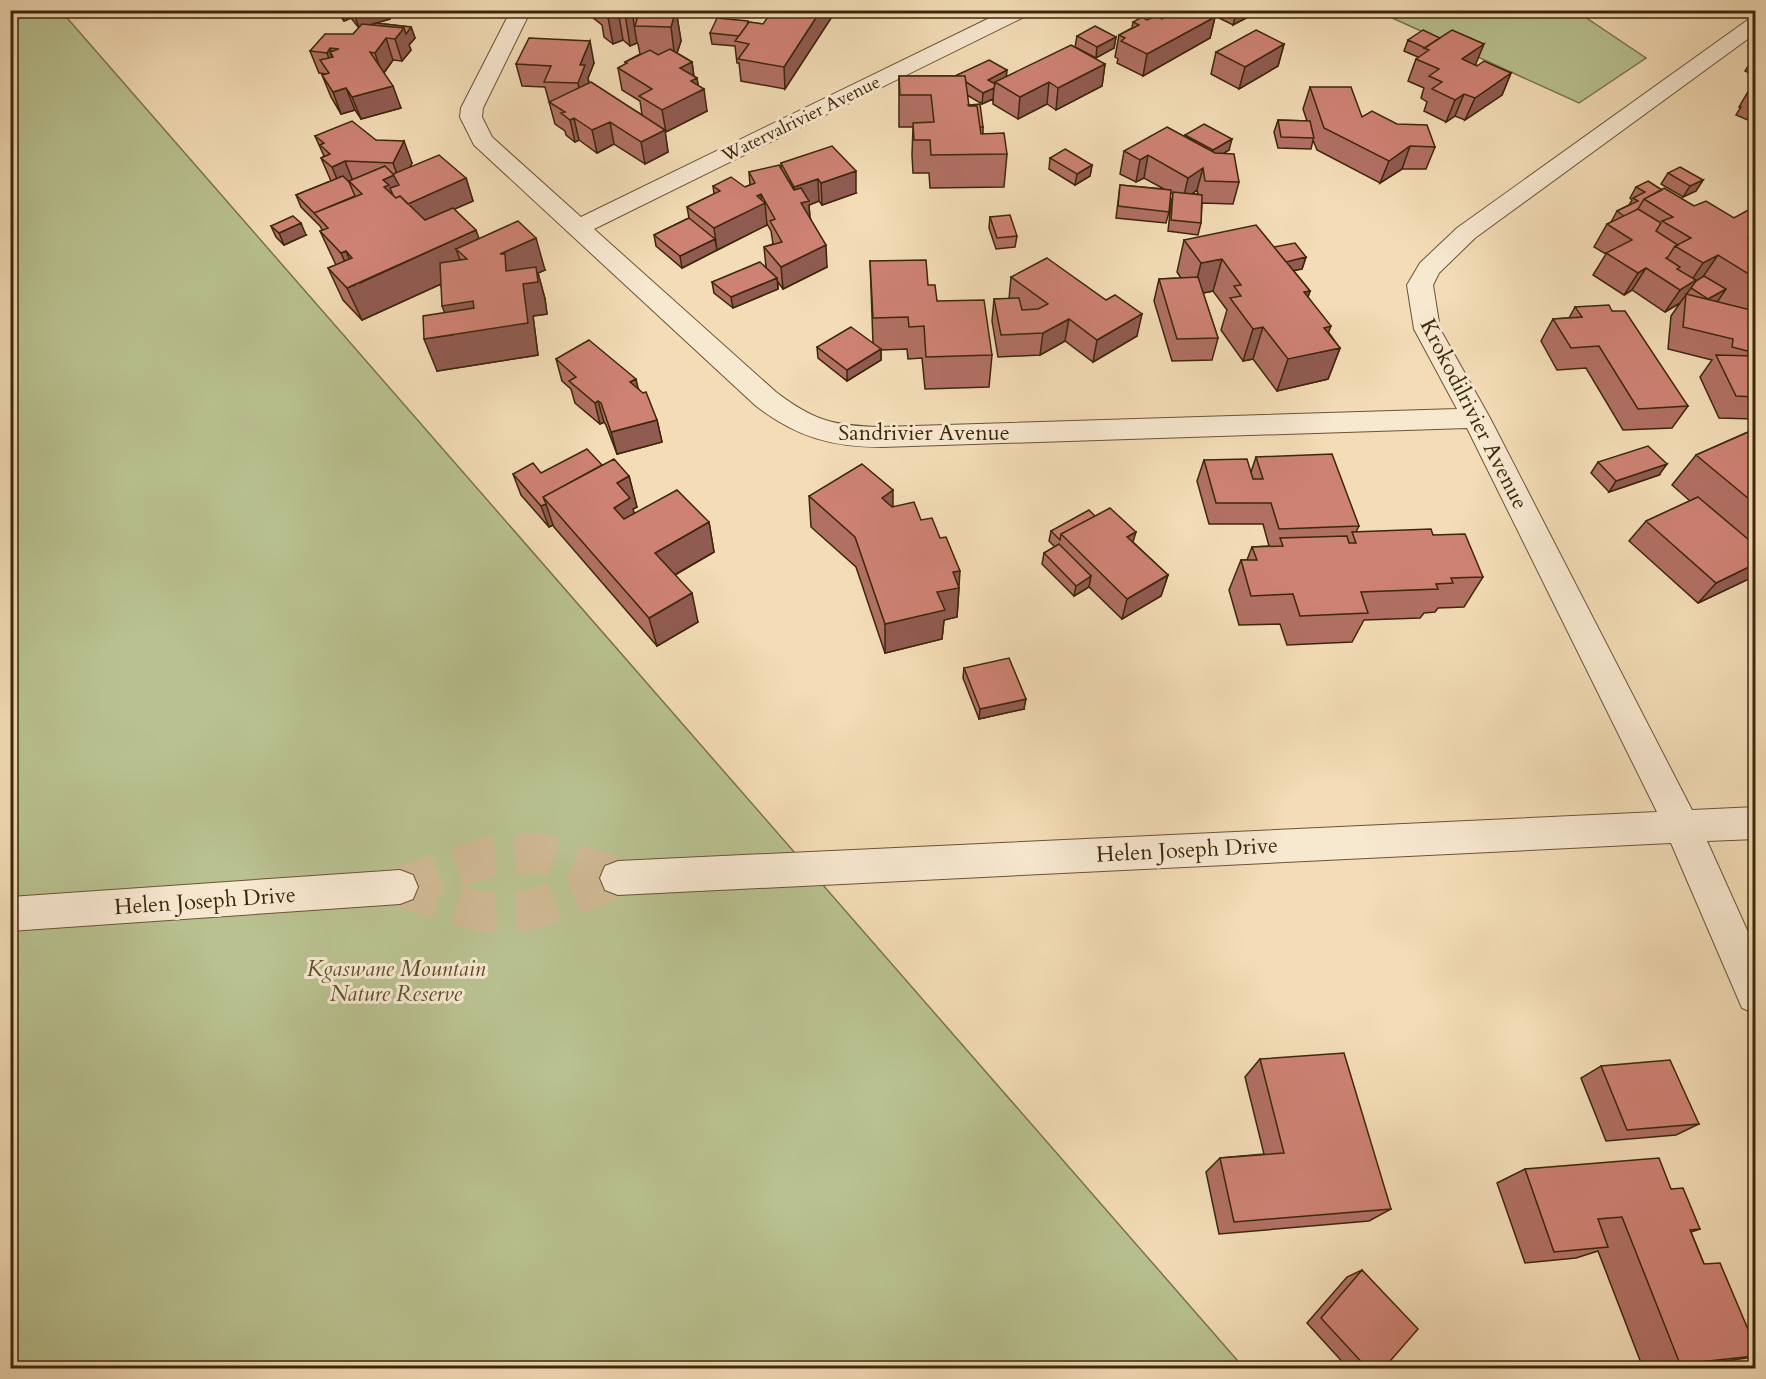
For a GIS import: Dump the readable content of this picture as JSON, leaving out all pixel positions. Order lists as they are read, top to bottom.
{
  "streets": {
    "street": [
      "Watervalrivier Avenue",
      "Krokodilrivier Avenue",
      "Sandrivier Avenue",
      "Helen Joseph Drive"
    ]
  },
  "crossings": [
    ["Watervalrivier Avenue", "Sandrivier Avenue"],
    ["Krokodilrivier Avenue", "Sandrivier Avenue"],
    ["Krokodilrivier Avenue", "Helen Joseph Drive"]
  ],
  "parks": ["Kgaswane Mountain Nature Reserve"]
}
